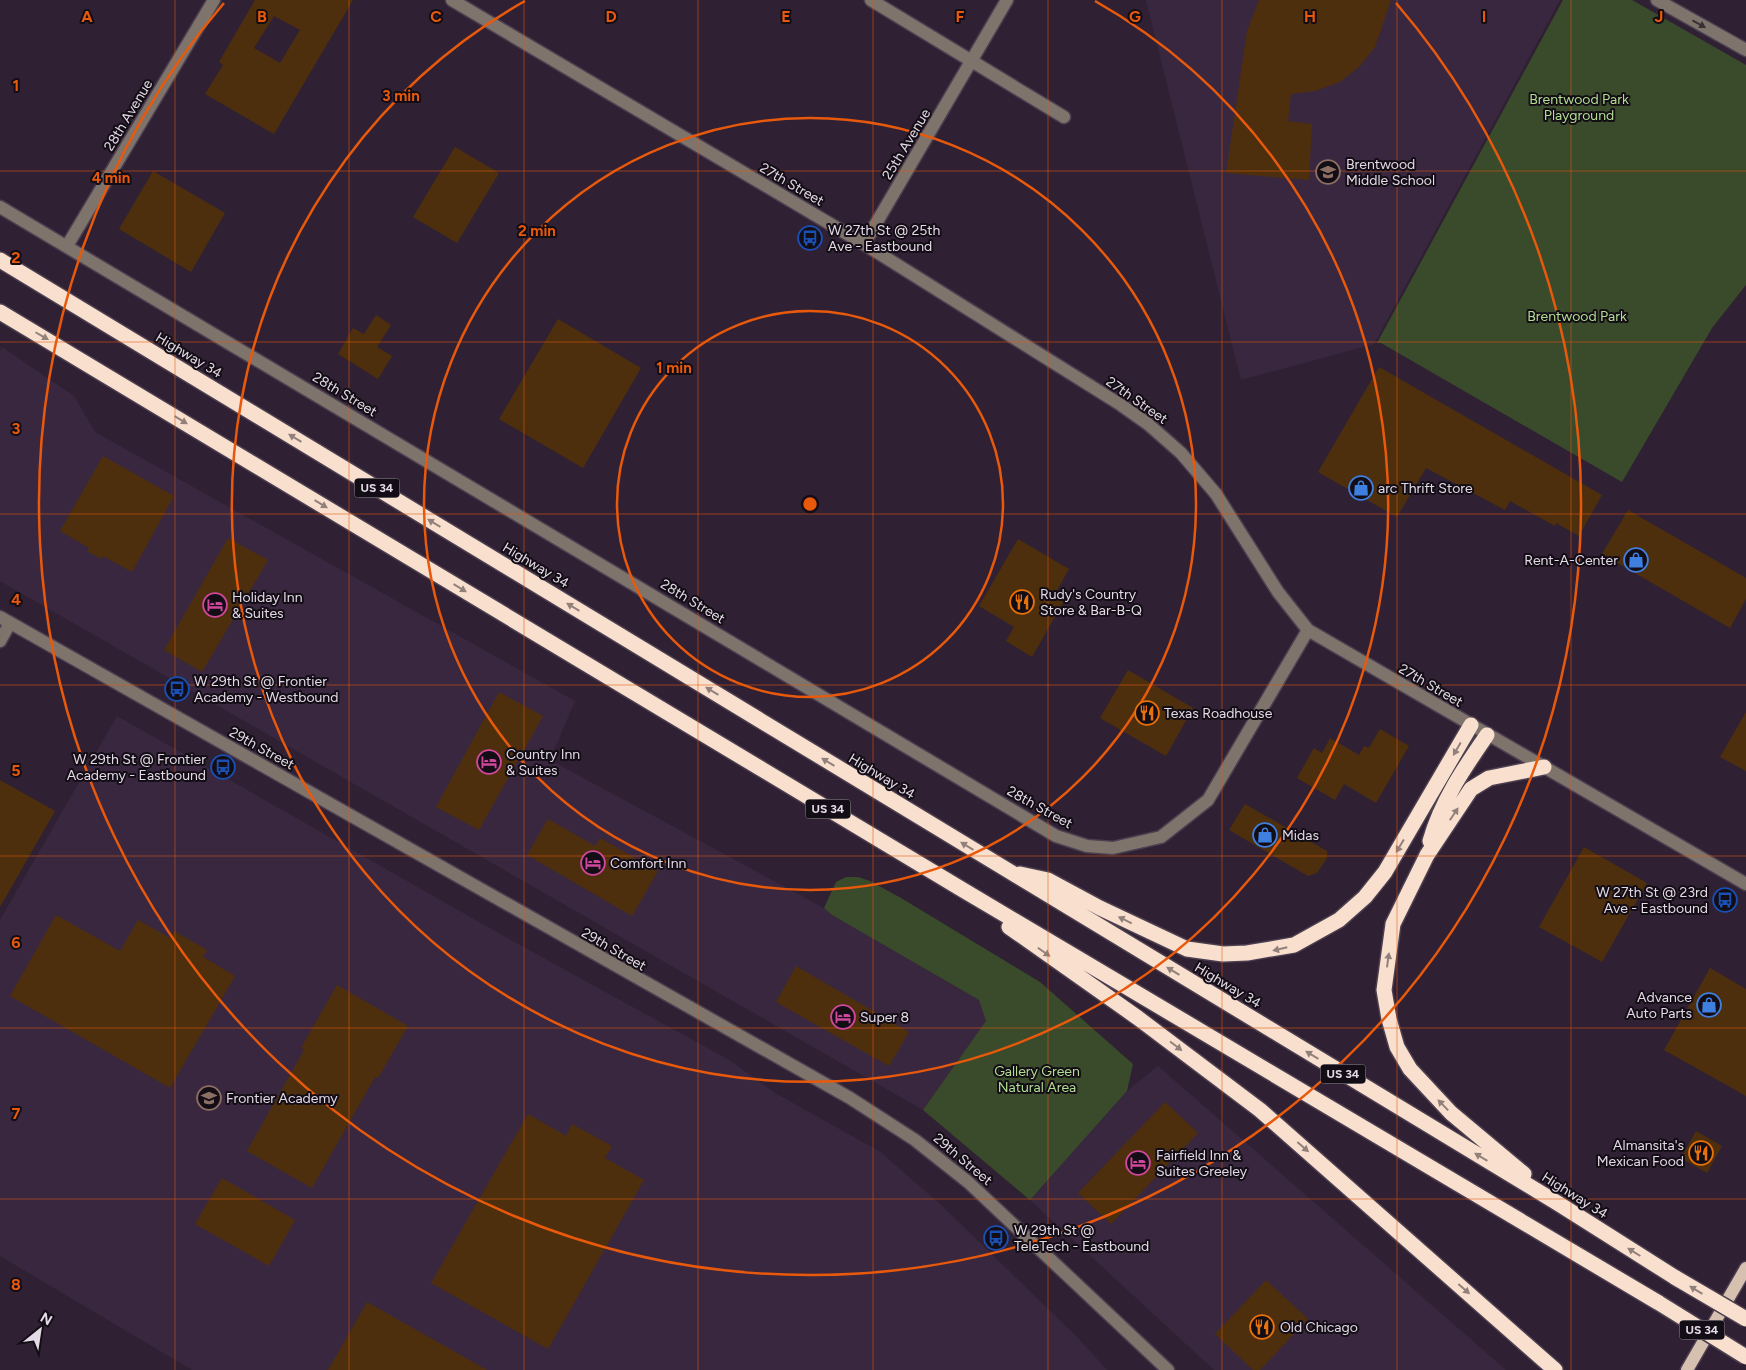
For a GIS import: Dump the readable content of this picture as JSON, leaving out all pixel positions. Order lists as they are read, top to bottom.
{
  "streets": {
    "highway": ["Highway 34", "US 34"],
    "street": [
      "28th Avenue",
      "25th Avenue",
      "27th Street",
      "28th Street",
      "29th Street"
    ]
  },
  "crossings": [
    ["28th Avenue", "28th Street"],
    ["25th Avenue", "27th Street"],
    ["27th Street", "28th Street"]
  ],
  "parks": ["Brentwood Park Playground", "Brentwood Park", "Gallery Green Natural Area"],
  "places": {
    "school or university": ["Brentwood Middle School", "Frontier Academy"],
    "bus stop": [
      "W 27th St @ 25th Ave - Eastbound",
      "W 29th St @ Frontier Academy - Westbound",
      "W 29th St @ Frontier Academy - Eastbound",
      "W 27th St @ 23rd Ave - Eastbound",
      "W 29th St @ TeleTech - Eastbound"
    ],
    "shop": [
      "arc Thrift Store",
      "Rent-A-Center",
      "Midas",
      "Advance Auto Parts"
    ],
    "restaurant": [
      "Rudy's Country Store & Bar-B-Q",
      "Texas Roadhouse",
      "Almansita's Mexican Food",
      "Old Chicago"
    ],
    "hotel": [
      "Holiday Inn & Suites",
      "Country Inn & Suites",
      "Comfort Inn",
      "Super 8",
      "Fairfield Inn & Suites Greeley"
    ]
  },
  "north": "top right",
  "grid": {
    "columns": [
      "A",
      "B",
      "C",
      "D",
      "E",
      "F",
      "G",
      "H",
      "I",
      "J"
    ],
    "rows": [
      "1",
      "2",
      "3",
      "4",
      "5",
      "6",
      "7",
      "8"
    ]
  },
  "rings": [
    "3 min",
    "4 min",
    "2 min",
    "1 min"
  ]
}
